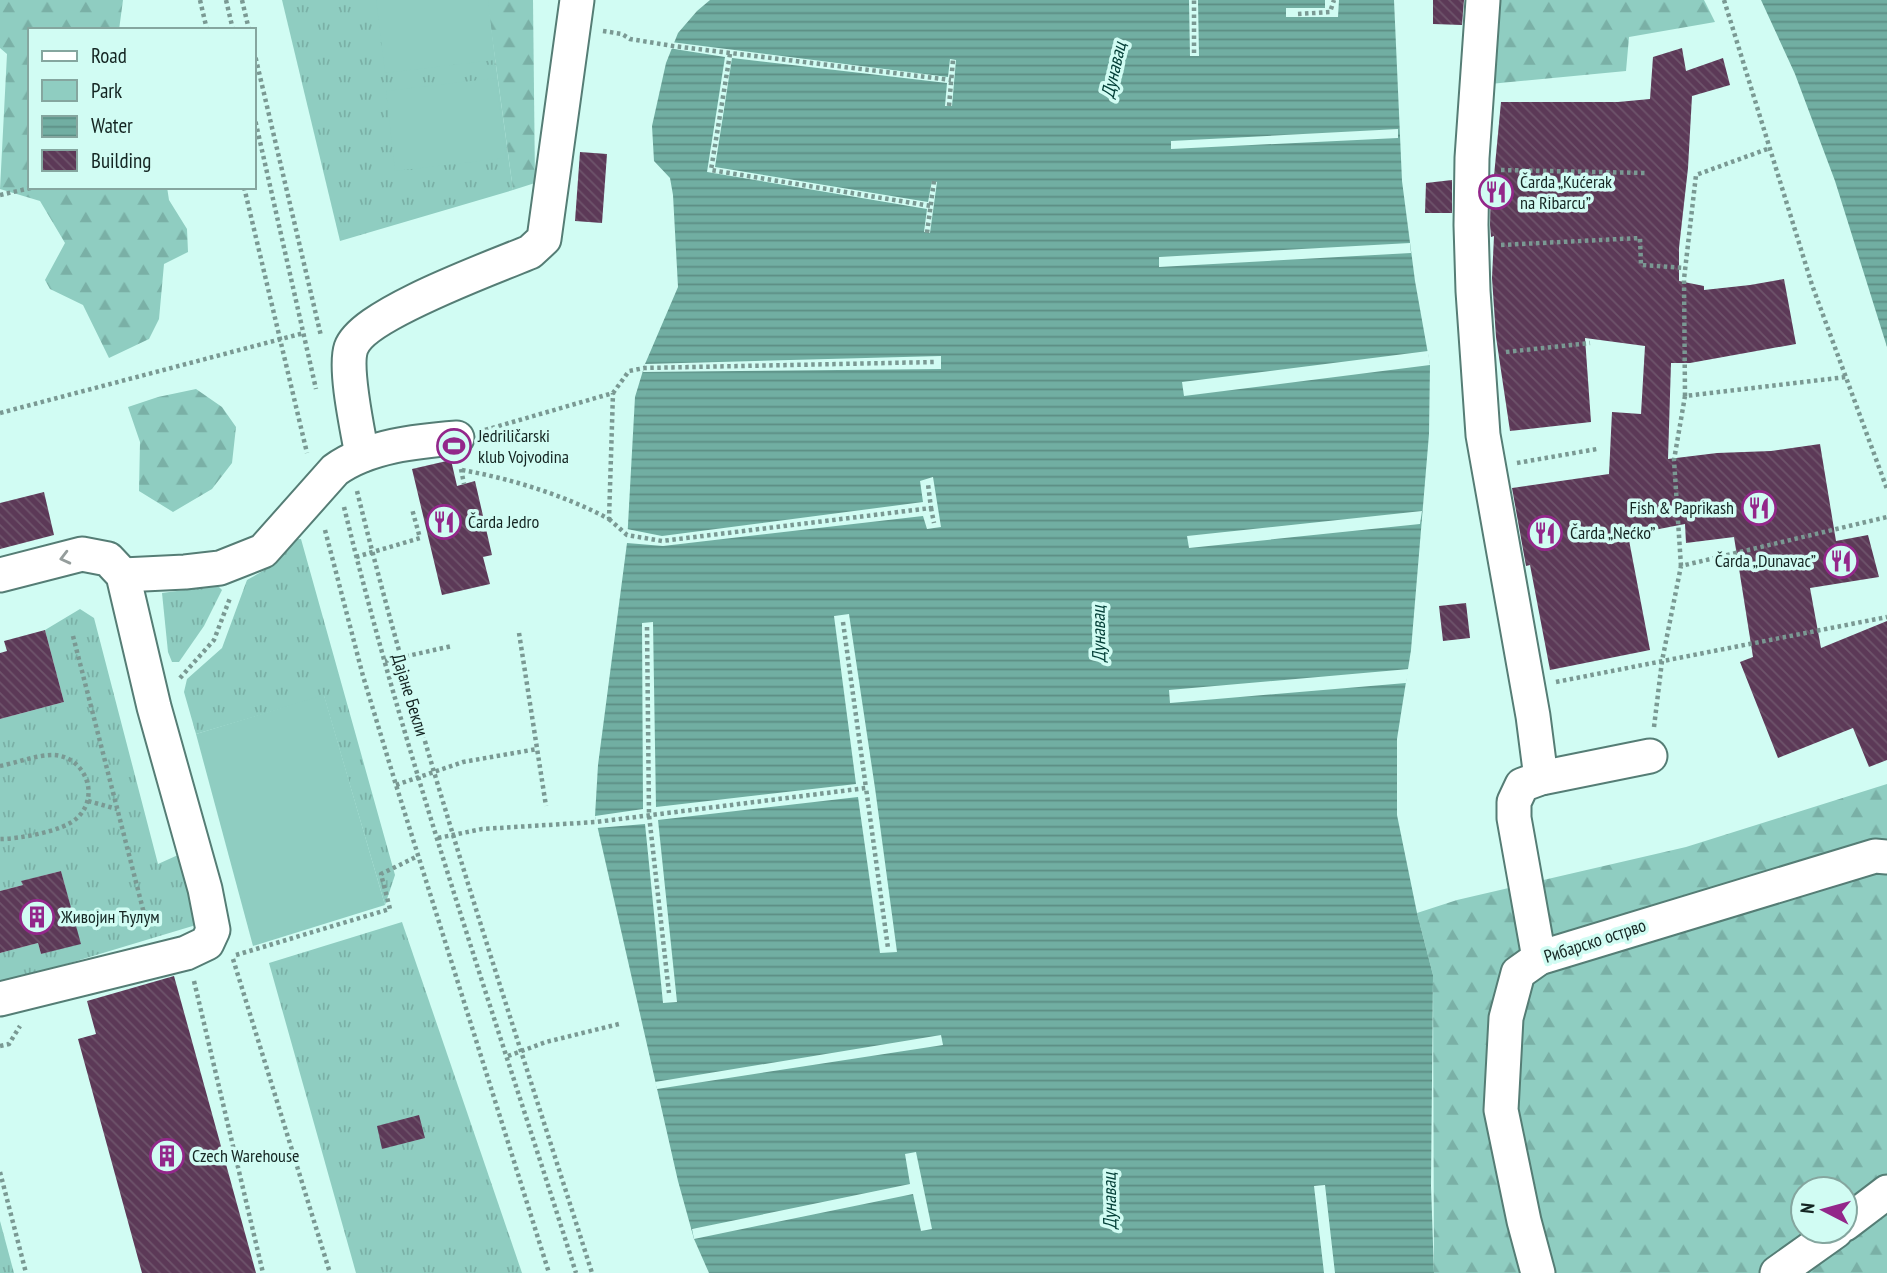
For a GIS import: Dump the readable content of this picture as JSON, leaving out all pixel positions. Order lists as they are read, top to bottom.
{
  "streets": {
    "street": ["Рибарско острво"],
    "path": ["Дајане Бекли"]
  },
  "water": ["Дунавац"],
  "places": {
    "restaurant": [
      "Čarda „Kućerak na Ribarcu”",
      "Fish & Paprikash",
      "Čarda Jedro",
      "Čarda „Nećko”",
      "Čarda „Dunavac”"
    ],
    "sports": ["Jedriličarski klub Vojvodina"],
    "building": ["Живојин Ћулум", "Czech Warehouse"]
  },
  "legend": [
    "Road",
    "Park",
    "Water",
    "Building"
  ],
  "north": "left"
}
